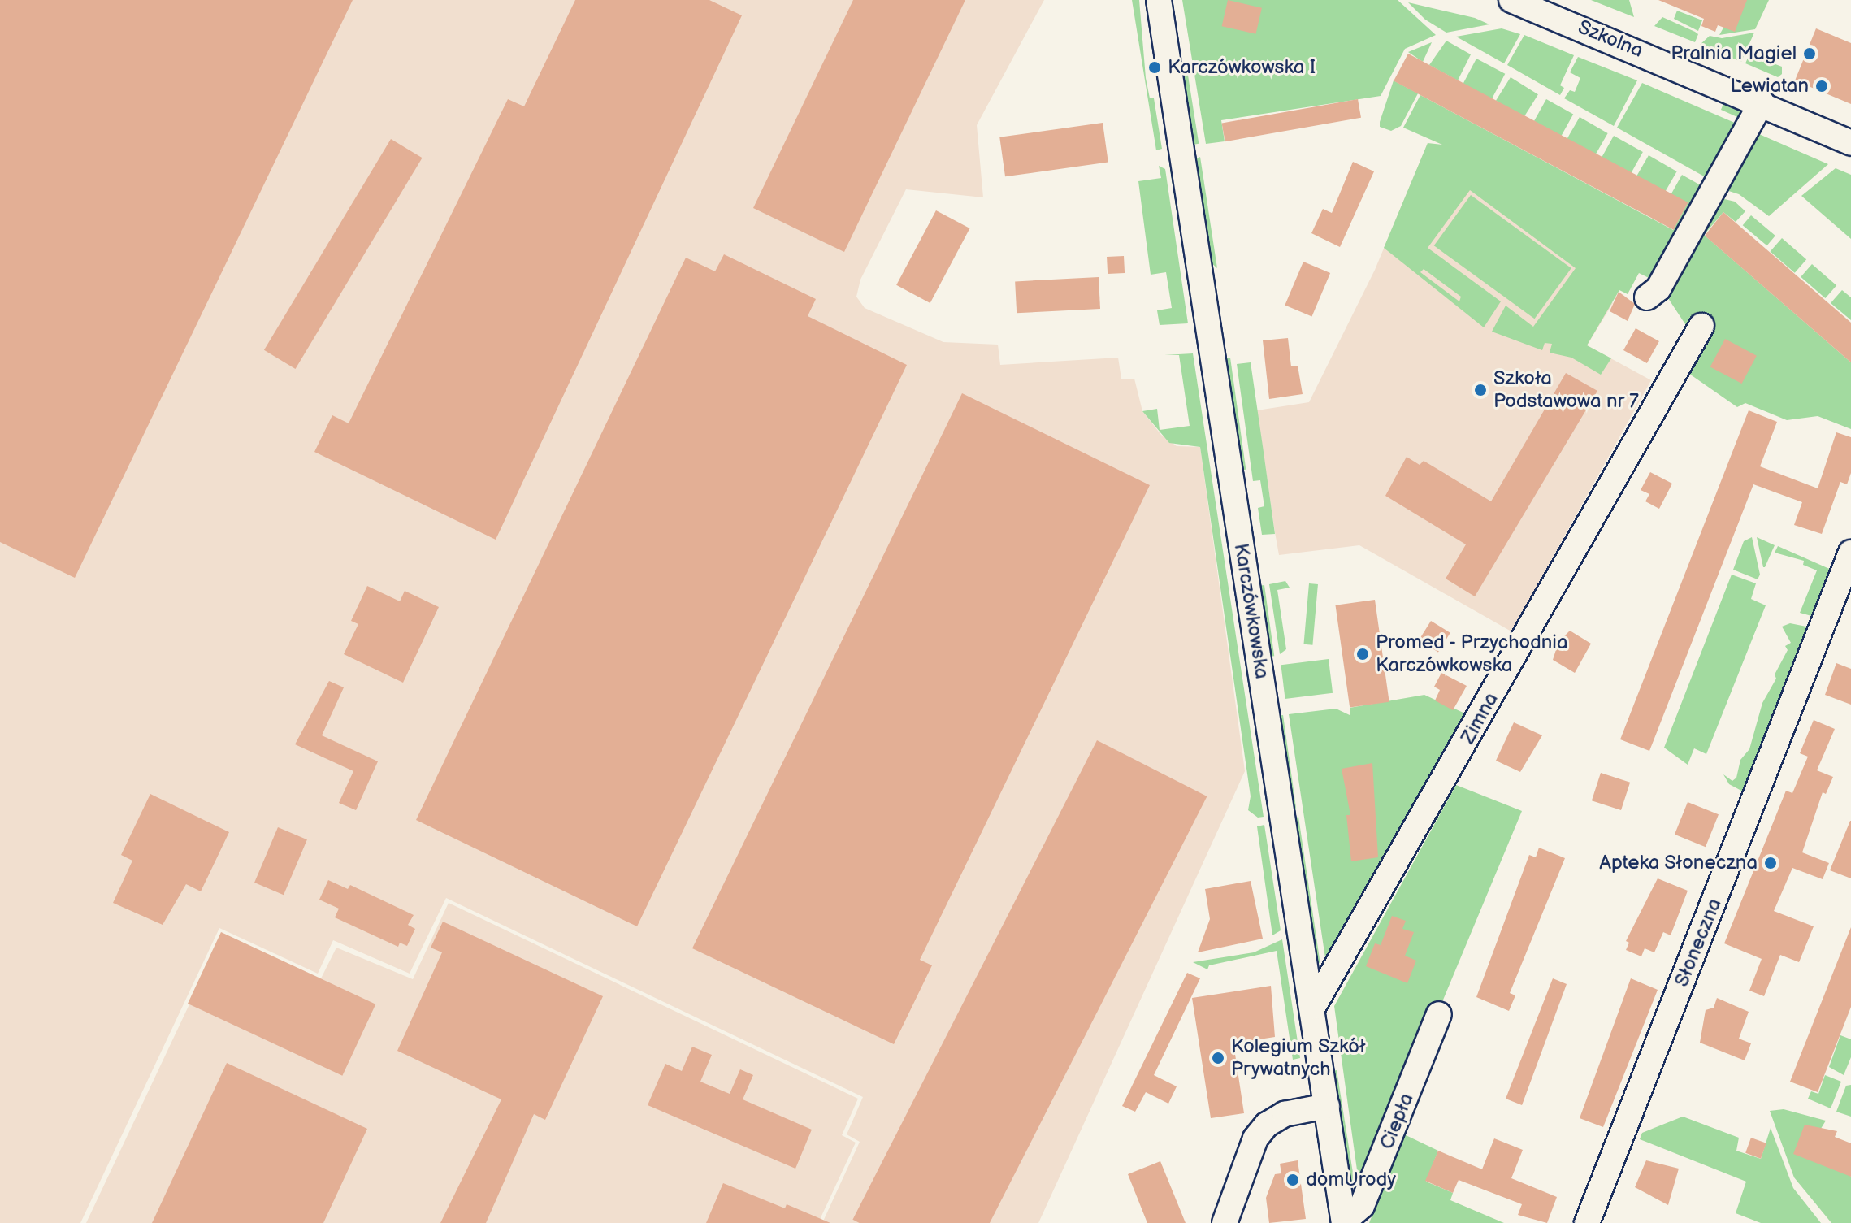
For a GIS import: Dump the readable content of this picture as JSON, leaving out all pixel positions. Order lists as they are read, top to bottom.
{
  "streets": {
    "street": [
      "Szkolna",
      "Karczówkowska",
      "Zimna",
      "Słoneczna",
      "Ciepła"
    ]
  },
  "crossings": [
    ["Karczówkowska", "Zimna"],
    ["Karczówkowska", "Ciepła"]
  ],
  "places": [
    "Pralnia Magiel",
    "Karczówkowska I",
    "Lewiatan",
    "Szkoła Podstawowa nr 7",
    "Promed - Przychodnia Karczówkowska",
    "Apteka Słoneczna",
    "Kolegium Szkół Prywatnych",
    "domUrody"
  ]
}
